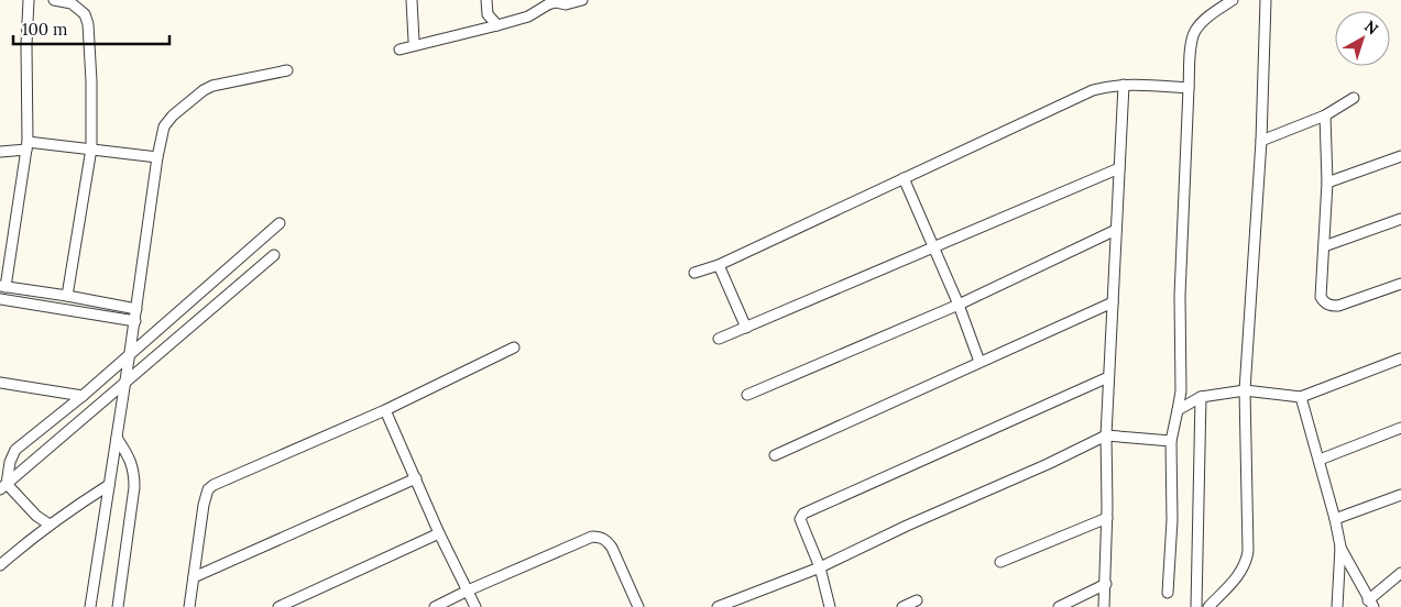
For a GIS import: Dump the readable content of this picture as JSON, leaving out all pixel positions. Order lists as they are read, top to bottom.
{
  "scale_bar": "100 m",
  "north": "top right"
}
